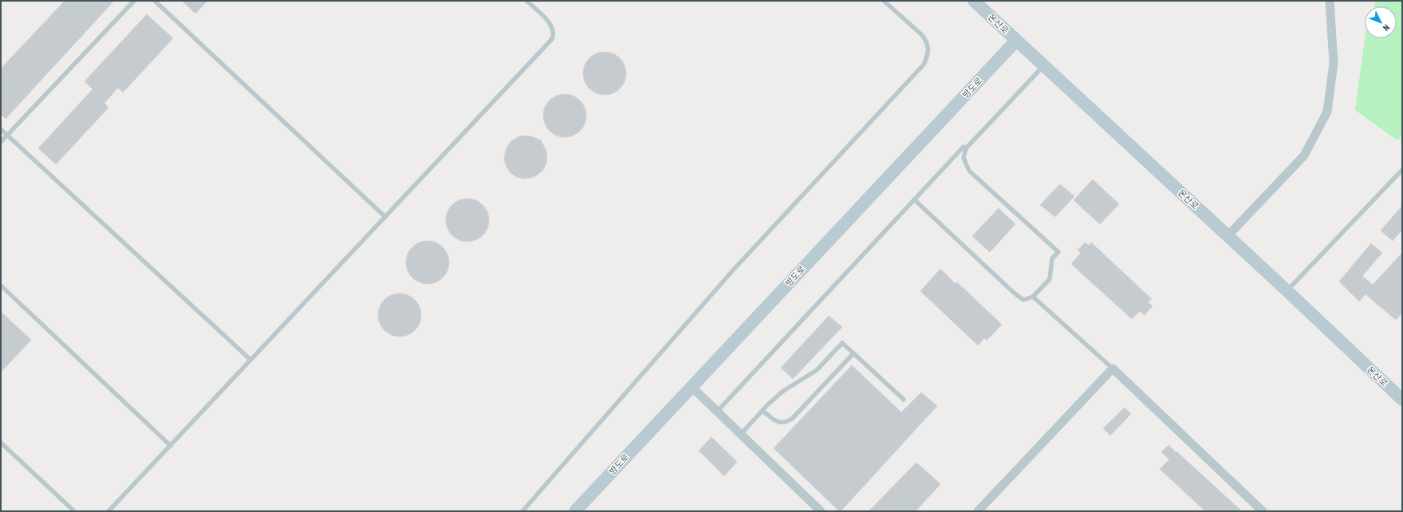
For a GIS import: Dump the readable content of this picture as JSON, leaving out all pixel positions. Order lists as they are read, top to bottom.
{
  "streets": {
    "street": ["온산로", "방도로"]
  },
  "crossings": [
    ["온산로", "방도로"]
  ],
  "north": "bottom right"
}
